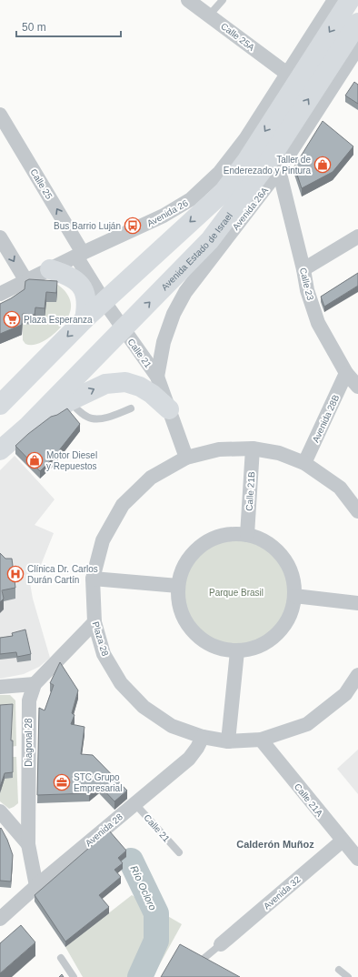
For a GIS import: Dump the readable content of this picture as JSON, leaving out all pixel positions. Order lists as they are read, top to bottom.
{
  "streets": {
    "main road": ["Avenida Estado de Israel"],
    "street": [
      "Calle 25A",
      "Calle 25",
      "Avenida 26A",
      "Avenida 26",
      "Calle 23",
      "Calle 21",
      "Avenida 28B",
      "Calle 21B",
      "Plaza 28",
      "Diagonal 28",
      "Calle 21A",
      "Avenida 28",
      "Avenida 32"
    ]
  },
  "crossings": [
    ["Calle 25A", "Avenida 26"],
    ["Calle 25", "Avenida 26"],
    ["Calle 25", "Calle 21"],
    ["Avenida 26A", "Calle 23"],
    ["Avenida 26A", "Calle 21"],
    ["Avenida 26", "Calle 21"],
    ["Avenida Estado de Israel", "Calle 21"],
    ["Calle 23", "Avenida 28B"],
    ["Calle 21", "Plaza 28"],
    ["Calle 21", "Avenida 28"],
    ["Avenida 28B", "Plaza 28"],
    ["Calle 21B", "Plaza 28"],
    ["Plaza 28", "Diagonal 28"],
    ["Plaza 28", "Calle 21A"],
    ["Plaza 28", "Avenida 28"],
    ["Diagonal 28", "Avenida 28"],
    ["Calle 21A", "Avenida 32"]
  ],
  "districts": ["Calderón Muñoz"],
  "water": ["Río Ocloro"],
  "parks": ["Parque Brasil"],
  "places": {
    "shop": ["Taller de Enderezado y Pintura", "Motor Diesel y Repuestos"],
    "bus stop": ["Bus Barrio Luján"],
    "supermarket": ["Plaza Esperanza"],
    "hospital": ["Clínica Dr. Carlos Durán Cartín"],
    "office": ["STC Grupo Empresarial"]
  },
  "scale_bar": "50 m"
}
